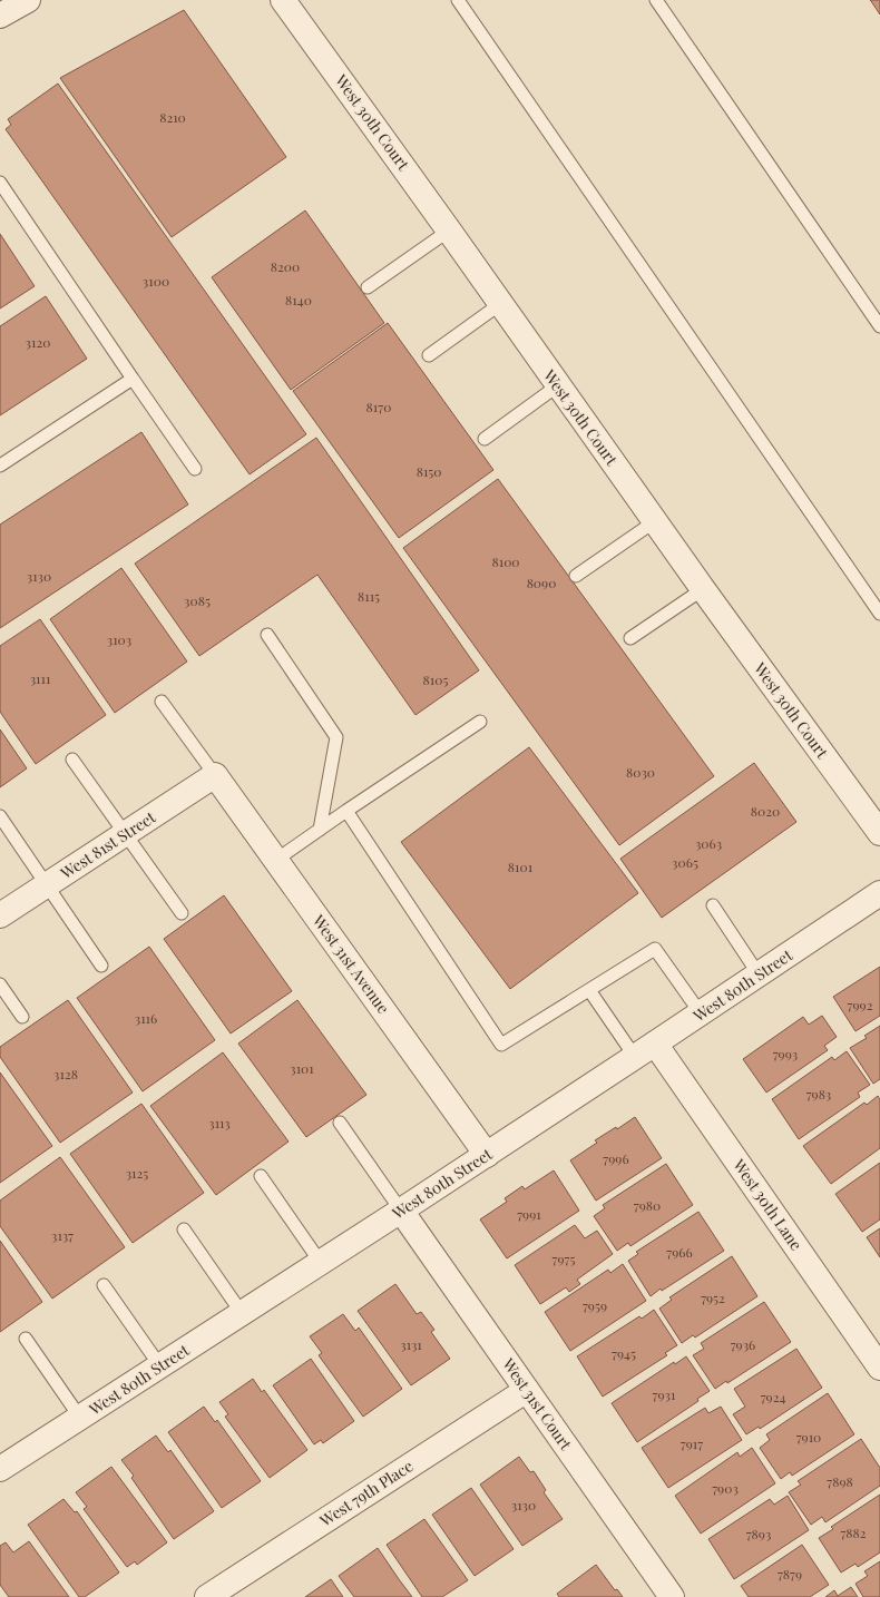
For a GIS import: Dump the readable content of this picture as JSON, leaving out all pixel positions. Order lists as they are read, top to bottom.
{
  "streets": {
    "street": [
      "West 30th Court",
      "West 81st Street",
      "West 31st Avenue",
      "West 80th Street",
      "West 30th Lane",
      "West 31st Court",
      "West 79th Place"
    ]
  },
  "crossings": [
    ["West 81st Street", "West 31st Avenue"],
    ["West 31st Avenue", "West 80th Street"],
    ["West 80th Street", "West 30th Lane"],
    ["West 80th Street", "West 31st Court"],
    ["West 31st Court", "West 79th Place"]
  ],
  "house_numbers": [
    "8210",
    "8200",
    "3100",
    "8140",
    "3120",
    "8170",
    "8150",
    "8100",
    "3130",
    "8090",
    "8115",
    "3085",
    "3103",
    "3111",
    "8105",
    "8030",
    "8020",
    "3063",
    "3065",
    "8101",
    "7992",
    "3116",
    "7993",
    "3101",
    "3128",
    "7983",
    "3113",
    "7996",
    "3125",
    "7980",
    "7991",
    "3137",
    "7966",
    "7975",
    "7952",
    "7959",
    "3131",
    "7936",
    "7945",
    "7931",
    "7924",
    "7910",
    "7917",
    "7898",
    "7903",
    "3130",
    "7882",
    "7893",
    "7879"
  ]
}
